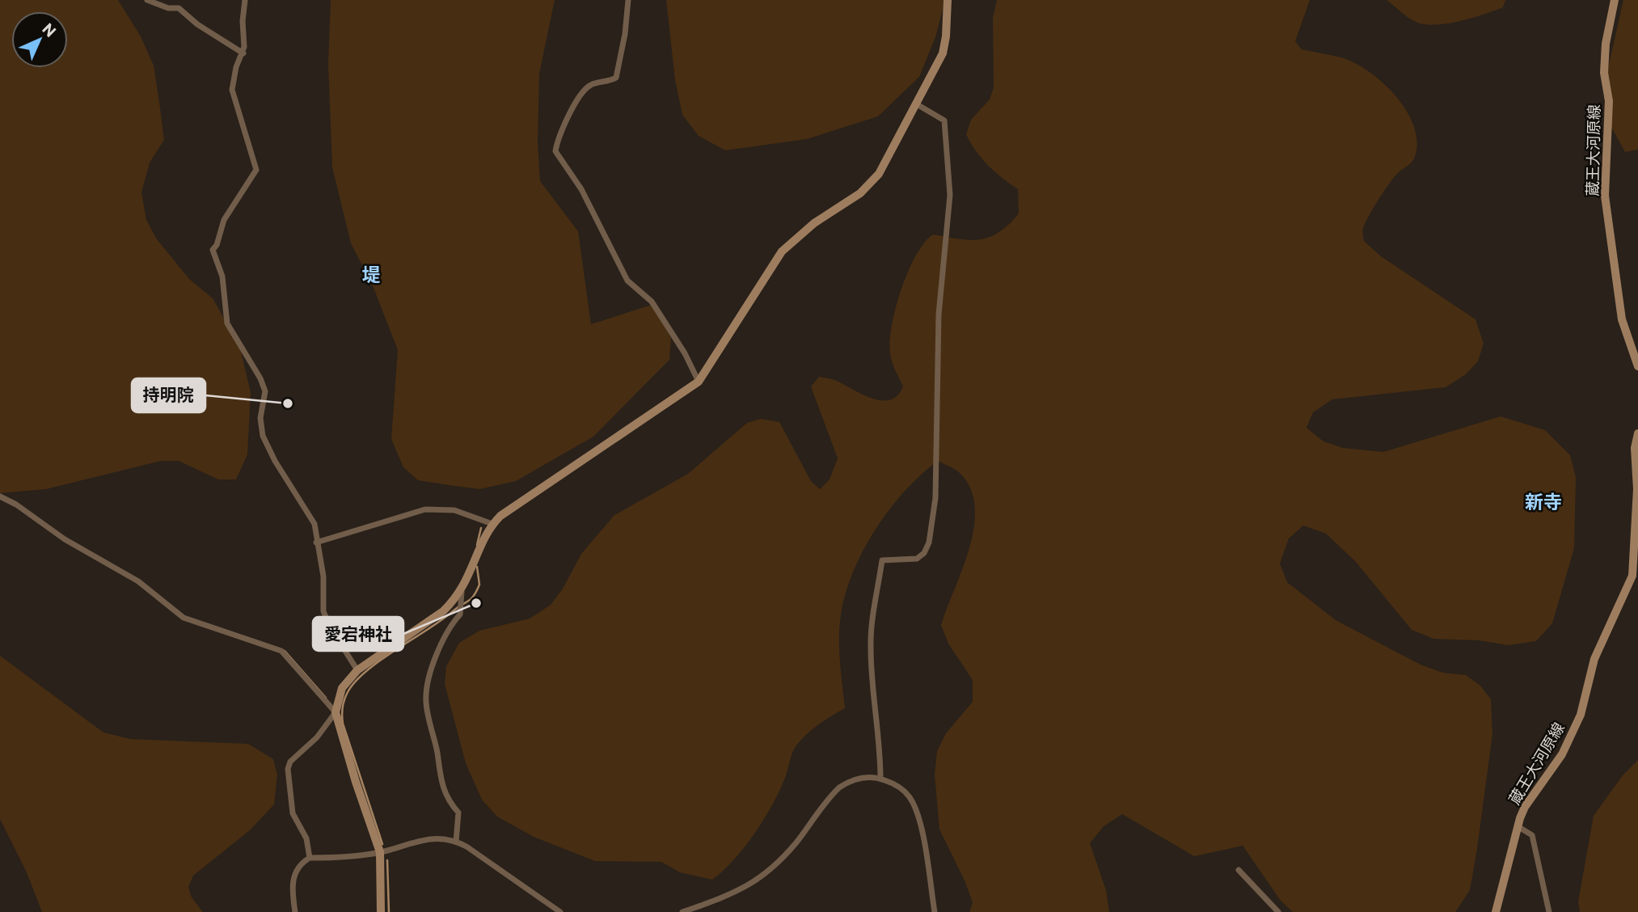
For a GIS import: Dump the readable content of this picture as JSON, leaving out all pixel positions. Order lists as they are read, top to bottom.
{
  "streets": {
    "street": ["蔵王大河原線"]
  },
  "districts": ["堤", "新寺"],
  "places": ["持明院", "愛宕神社"],
  "north": "top right"
}
